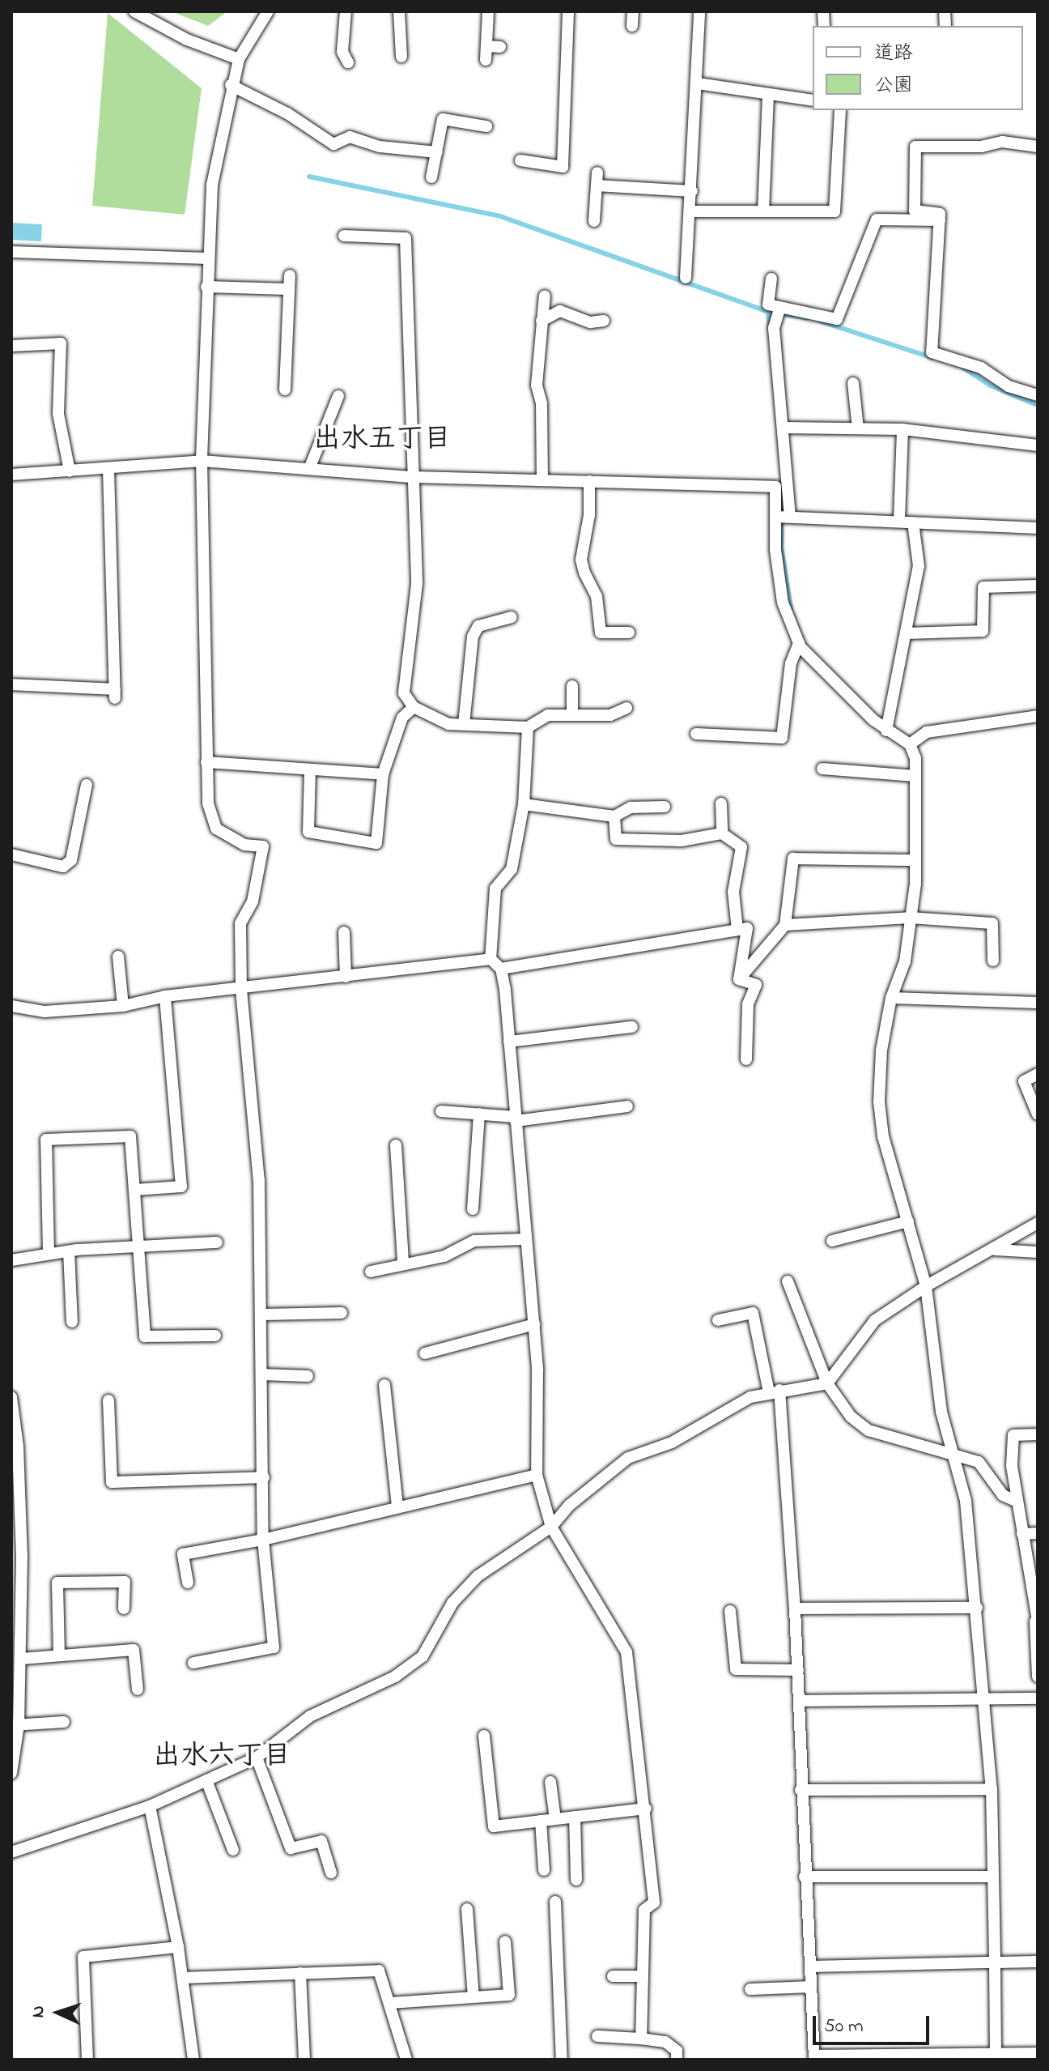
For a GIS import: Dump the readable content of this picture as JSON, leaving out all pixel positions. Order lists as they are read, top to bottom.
{
  "districts": ["出水五丁目", "出水六丁目"],
  "legend": ["道路", "公園"],
  "scale_bar": "50 m",
  "north": "left"
}
